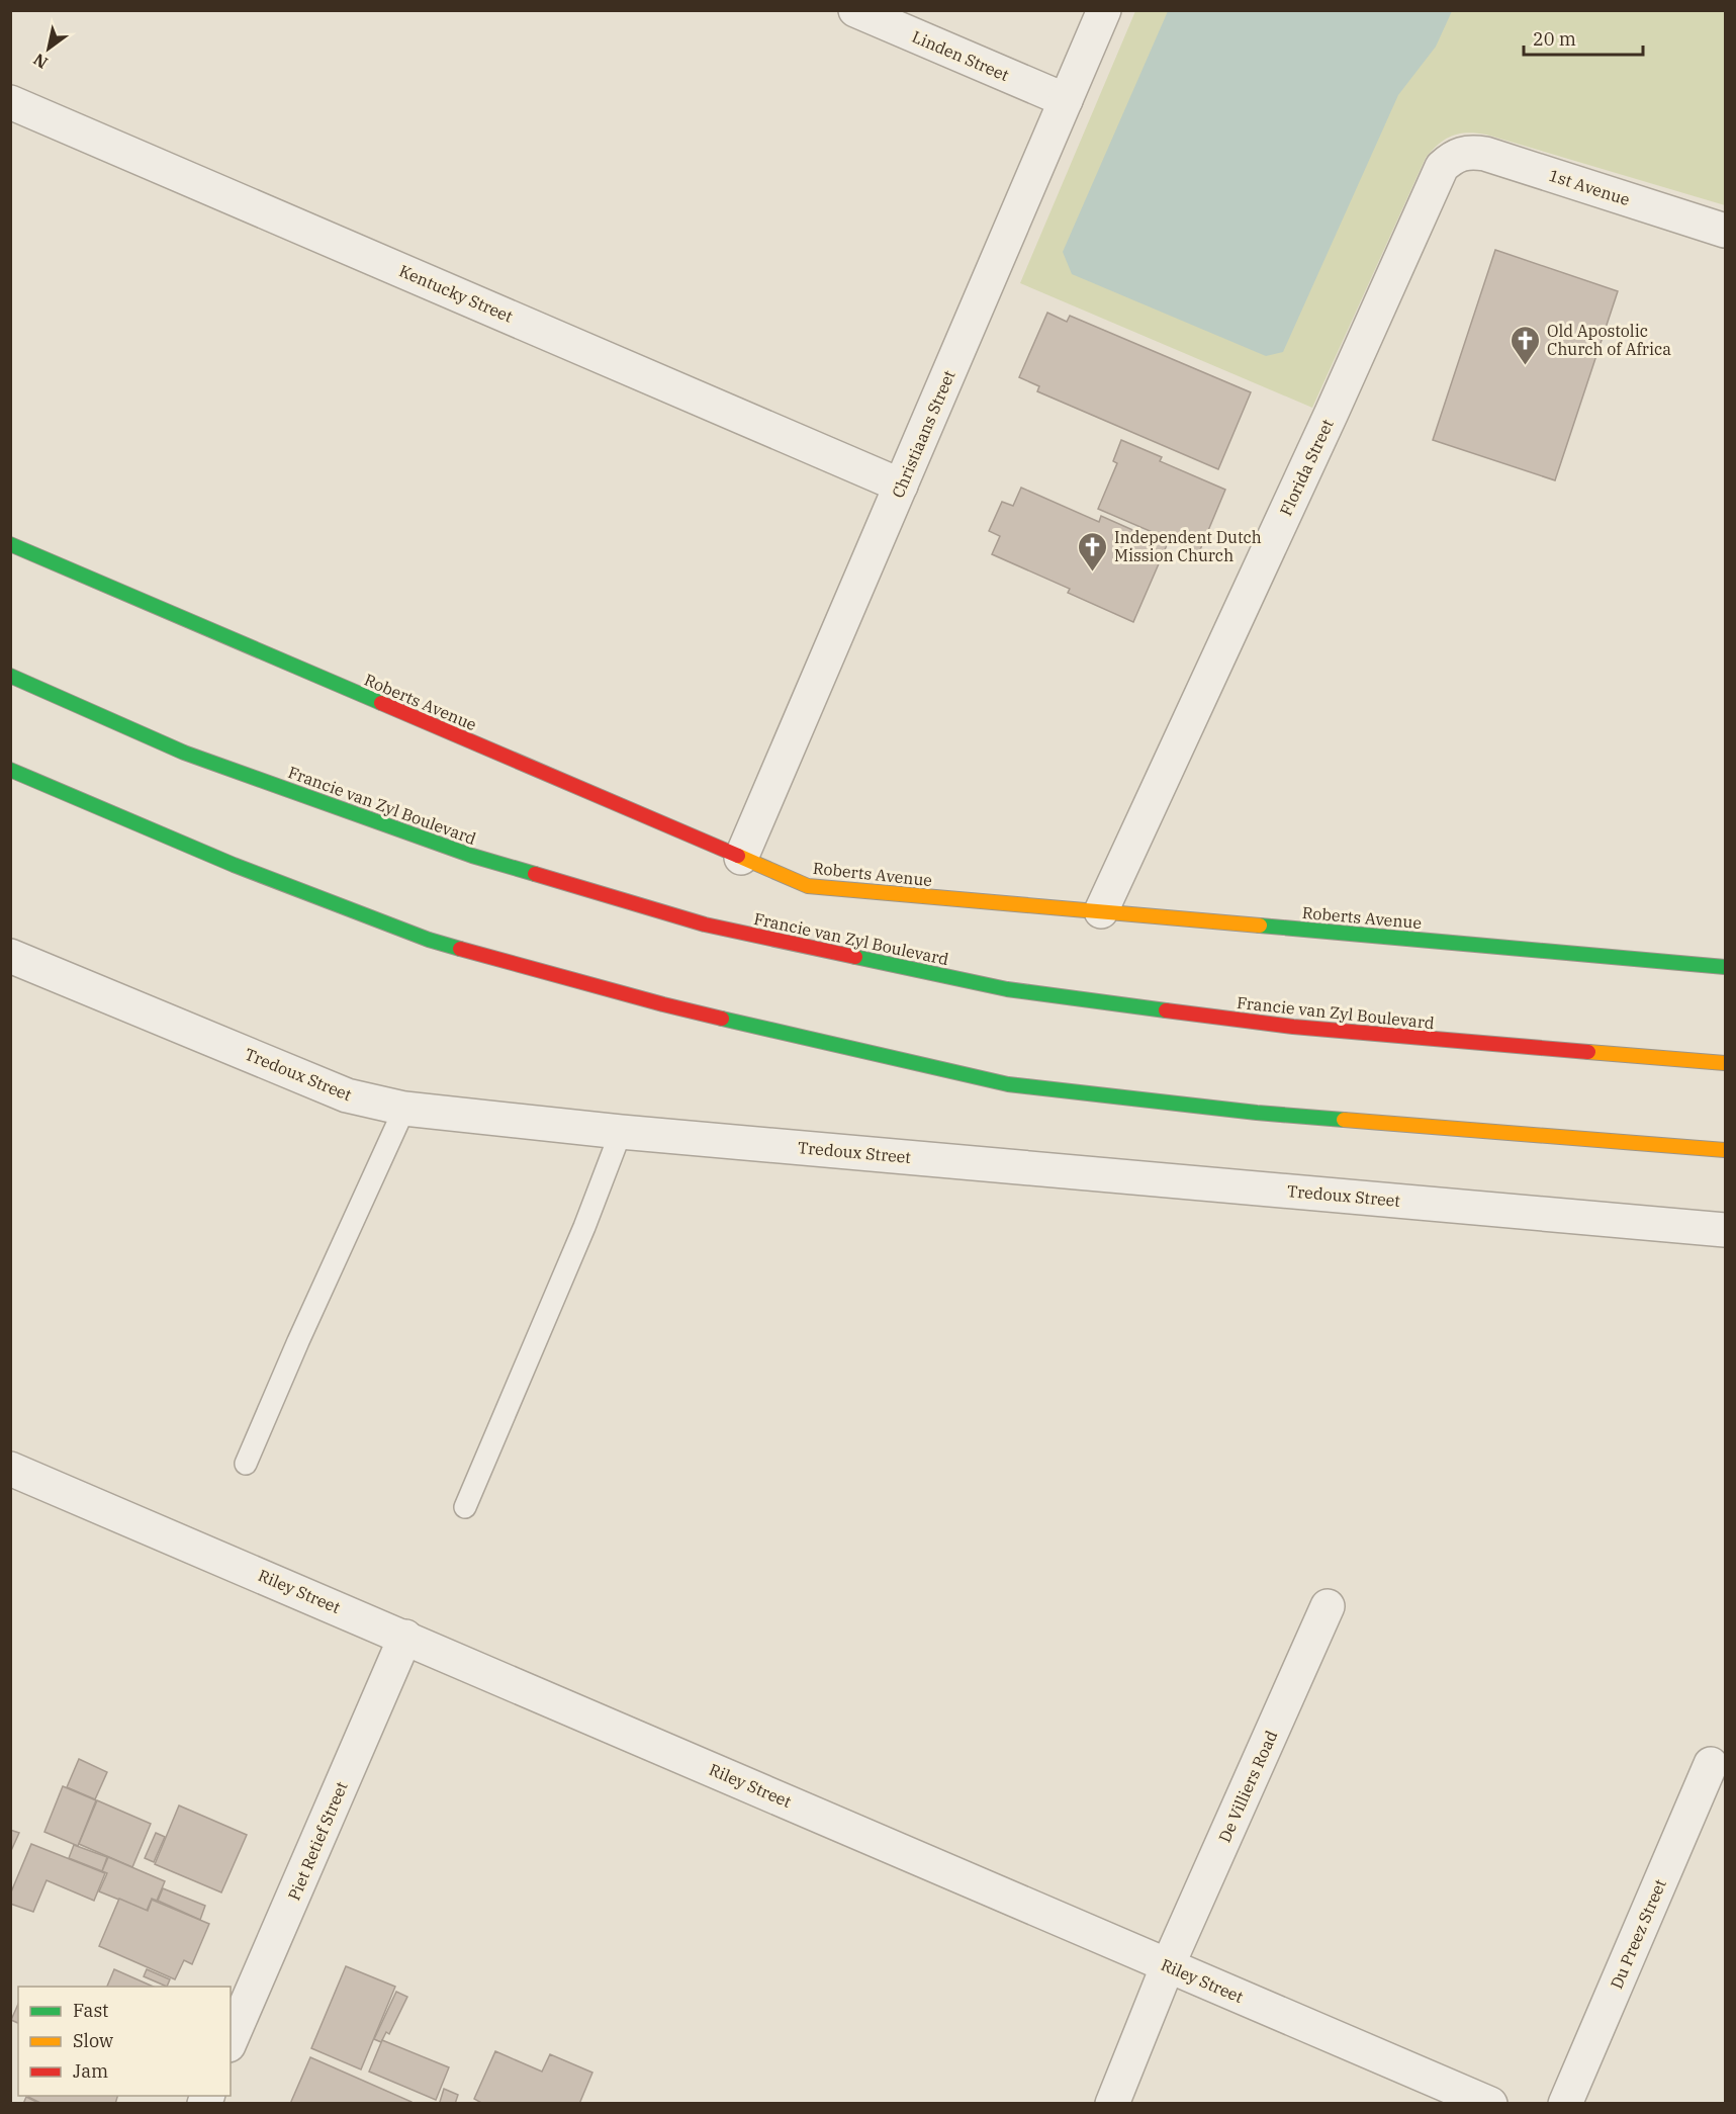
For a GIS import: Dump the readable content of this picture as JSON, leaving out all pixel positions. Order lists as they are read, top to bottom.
{
  "streets": {
    "main road": ["Roberts Avenue", "Francie van Zyl Boulevard"],
    "street": [
      "Linden Street",
      "1st Avenue",
      "Kentucky Street",
      "Christiaans Street",
      "Florida Street",
      "Tredoux Street",
      "Riley Street",
      "De Villiers Road",
      "Piet Retief Street",
      "Du Preez Street"
    ]
  },
  "crossings": [
    ["Linden Street", "Christiaans Street"],
    ["1st Avenue", "Florida Street"],
    ["Kentucky Street", "Christiaans Street"],
    ["Christiaans Street", "Roberts Avenue"],
    ["Florida Street", "Roberts Avenue"],
    ["Riley Street", "De Villiers Road"],
    ["Riley Street", "Piet Retief Street"]
  ],
  "places": {
    "church": ["Old Apostolic Church of Africa", "Independent Dutch Mission Church"]
  },
  "legend": ["Fast", "Slow", "Jam"],
  "scale_bar": "20 m",
  "north": "bottom left"
}
